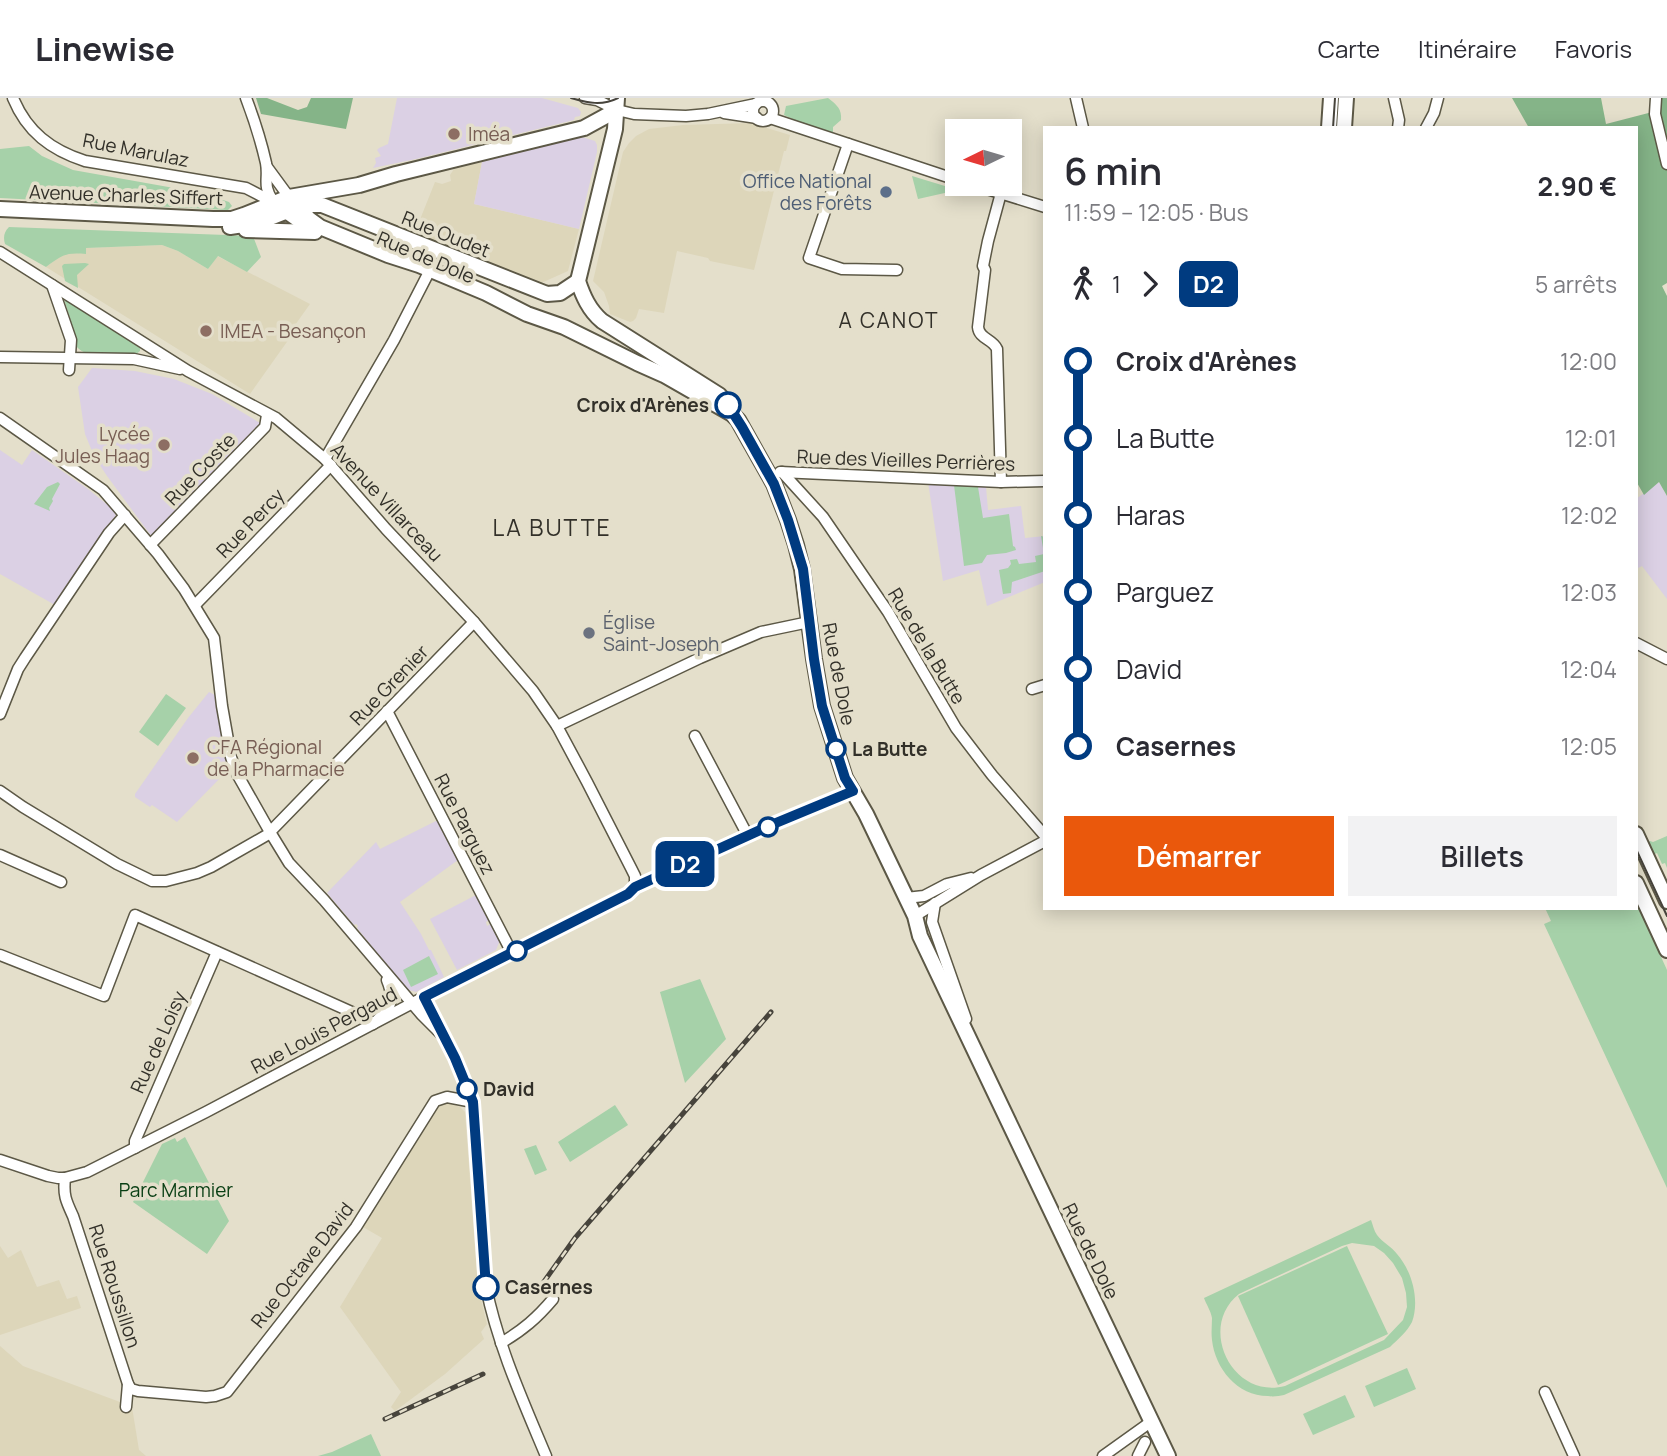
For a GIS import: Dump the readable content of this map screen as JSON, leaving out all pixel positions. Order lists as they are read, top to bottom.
{
  "streets": {
    "main road": ["Avenue Charles Siffert", "Rue Oudet", "Rue de Dole"],
    "street": [
      "Rue Marulaz",
      "Rue des Vieilles Perrières",
      "Rue Coste",
      "Avenue Villarceau",
      "Rue Percy",
      "Rue de la Butte",
      "Rue Grenier",
      "Rue Parguez",
      "Rue Louis Pergaud",
      "Rue de Loisy",
      "Rue Octave David",
      "Rue Roussillon"
    ]
  },
  "crossings": [
    ["Rue Marulaz", "Avenue Charles Siffert"],
    ["Rue Marulaz", "Rue Oudet"],
    ["Rue Marulaz", "Rue de Dole"],
    ["Avenue Charles Siffert", "Rue Oudet"],
    ["Avenue Charles Siffert", "Rue de Dole"],
    ["Rue Oudet", "Rue de Dole"],
    ["Rue de Dole", "Rue des Vieilles Perrières"],
    ["Rue de Dole", "Rue Percy"],
    ["Rue de Dole", "Rue Louis Pergaud"],
    ["Rue des Vieilles Perrières", "Rue de la Butte"],
    ["Rue Coste", "Avenue Villarceau"],
    ["Avenue Villarceau", "Rue Percy"],
    ["Avenue Villarceau", "Rue Grenier"],
    ["Avenue Villarceau", "Rue Louis Pergaud"],
    ["Rue Grenier", "Rue Parguez"],
    ["Rue Parguez", "Rue Louis Pergaud"],
    ["Rue Louis Pergaud", "Rue de Loisy"],
    ["Rue Louis Pergaud", "Rue Roussillon"],
    ["Rue Octave David", "Rue Roussillon"]
  ],
  "districts": ["A CANOT", "LA BUTTE"],
  "parks": ["Parc Marmier"],
  "places": [
    "Iméa",
    "Office National des Forêts",
    "IMEA - Besançon",
    "Croix d'Arènes",
    "Lycée Jules Haag",
    "Église Saint-Joseph",
    "La Butte",
    "CFA Régional de la Pharmacie",
    "David",
    "Casernes"
  ],
  "lines": ["bus line D2"],
  "north": "left",
  "page": {
    "header": "Linewise",
    "nav": ["Carte", "Itinéraire", "Favoris"],
    "on_map": "D2",
    "heading": ["6 min", "11:59 – 12:05 · Bus", "2.90 €"],
    "legs": ["1", "D2", "5 arrêts"],
    "list": [
      {
        "name": "Croix d'Arènes",
        "value": "12:00"
      },
      {
        "name": "La Butte",
        "value": "12:01"
      },
      {
        "name": "Haras",
        "value": "12:02"
      },
      {
        "name": "Parguez",
        "value": "12:03"
      },
      {
        "name": "David",
        "value": "12:04"
      },
      {
        "name": "Casernes",
        "value": "12:05"
      }
    ],
    "buttons": ["Démarrer", "Billets"]
  }
}
